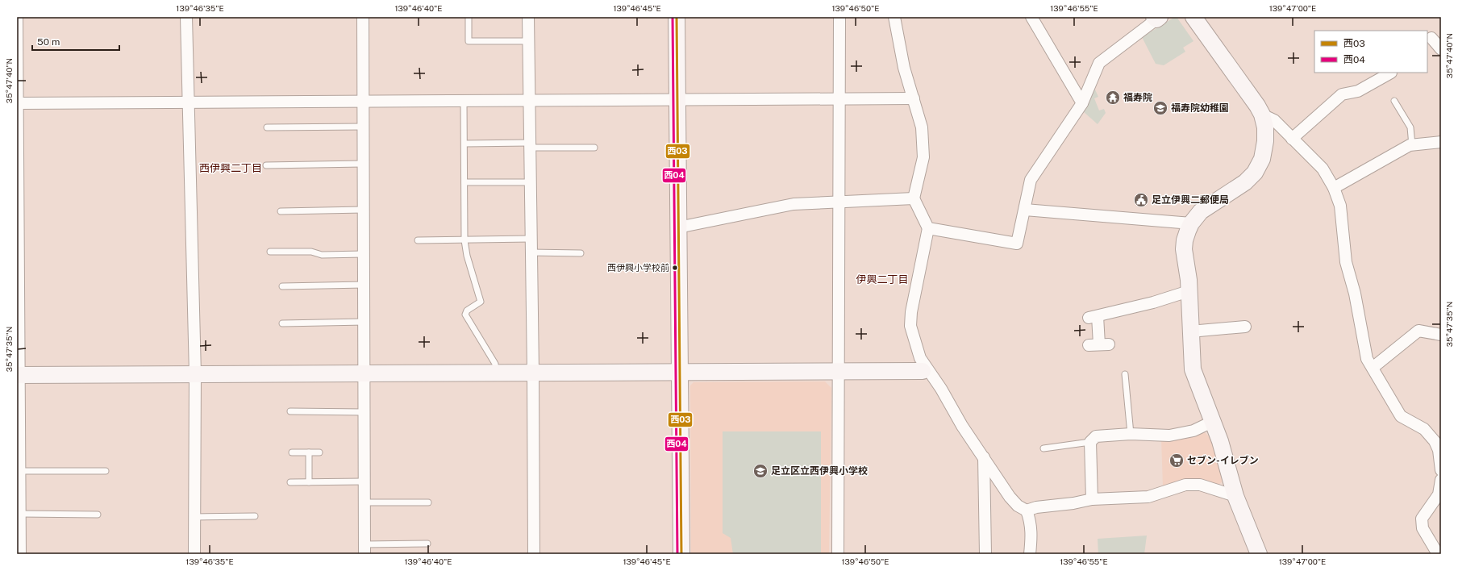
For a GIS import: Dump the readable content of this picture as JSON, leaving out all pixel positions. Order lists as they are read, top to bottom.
{
  "districts": ["西伊興二丁目", "伊興二丁目"],
  "places": {
    "temple": ["福寿院"],
    "school or university": ["福寿院幼稚園", "足立区立西伊興小学校"],
    "public building": ["足立伊興二郵便局"],
    "other": ["西伊興小学校前"],
    "supermarket": ["セブン-イレブン"]
  },
  "lines": ["transit line 西03", "transit line 西04"],
  "legend": ["西03", "西04"],
  "scale_bar": "50 m",
  "coordinates": [
    "139°46'35\"E",
    "139°46'40\"E",
    "139°46'45\"E",
    "139°46'50\"E",
    "139°46'55\"E",
    "139°47'00\"E",
    "35°47'40\"N",
    "35°47'35\"N"
  ]
}
